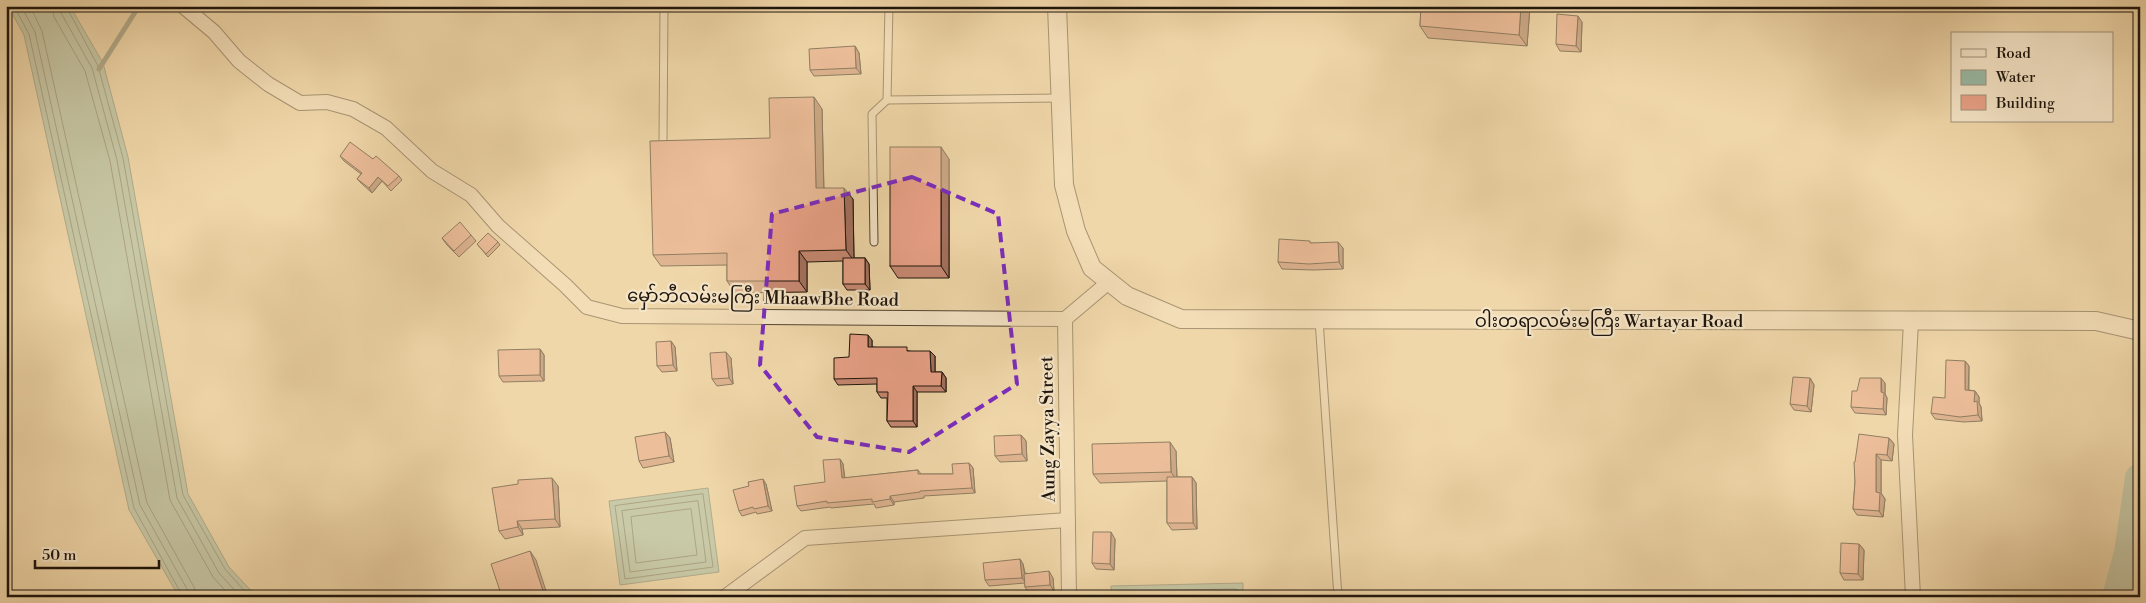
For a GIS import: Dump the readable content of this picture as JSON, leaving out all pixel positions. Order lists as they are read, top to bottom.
{
  "streets": {
    "street": ["မှော်ဘီလမ်းမကြီး MhaawBhe Road", "ဝါးတရာလမ်းမကြီး Wartayar Road", "Aung Zayya Street"]
  },
  "crossings": [
    ["မှော်ဘီလမ်းမကြီး MhaawBhe Road", "Aung Zayya Street"]
  ],
  "legend": ["Road", "Water", "Building"],
  "scale_bar": "50 m"
}
